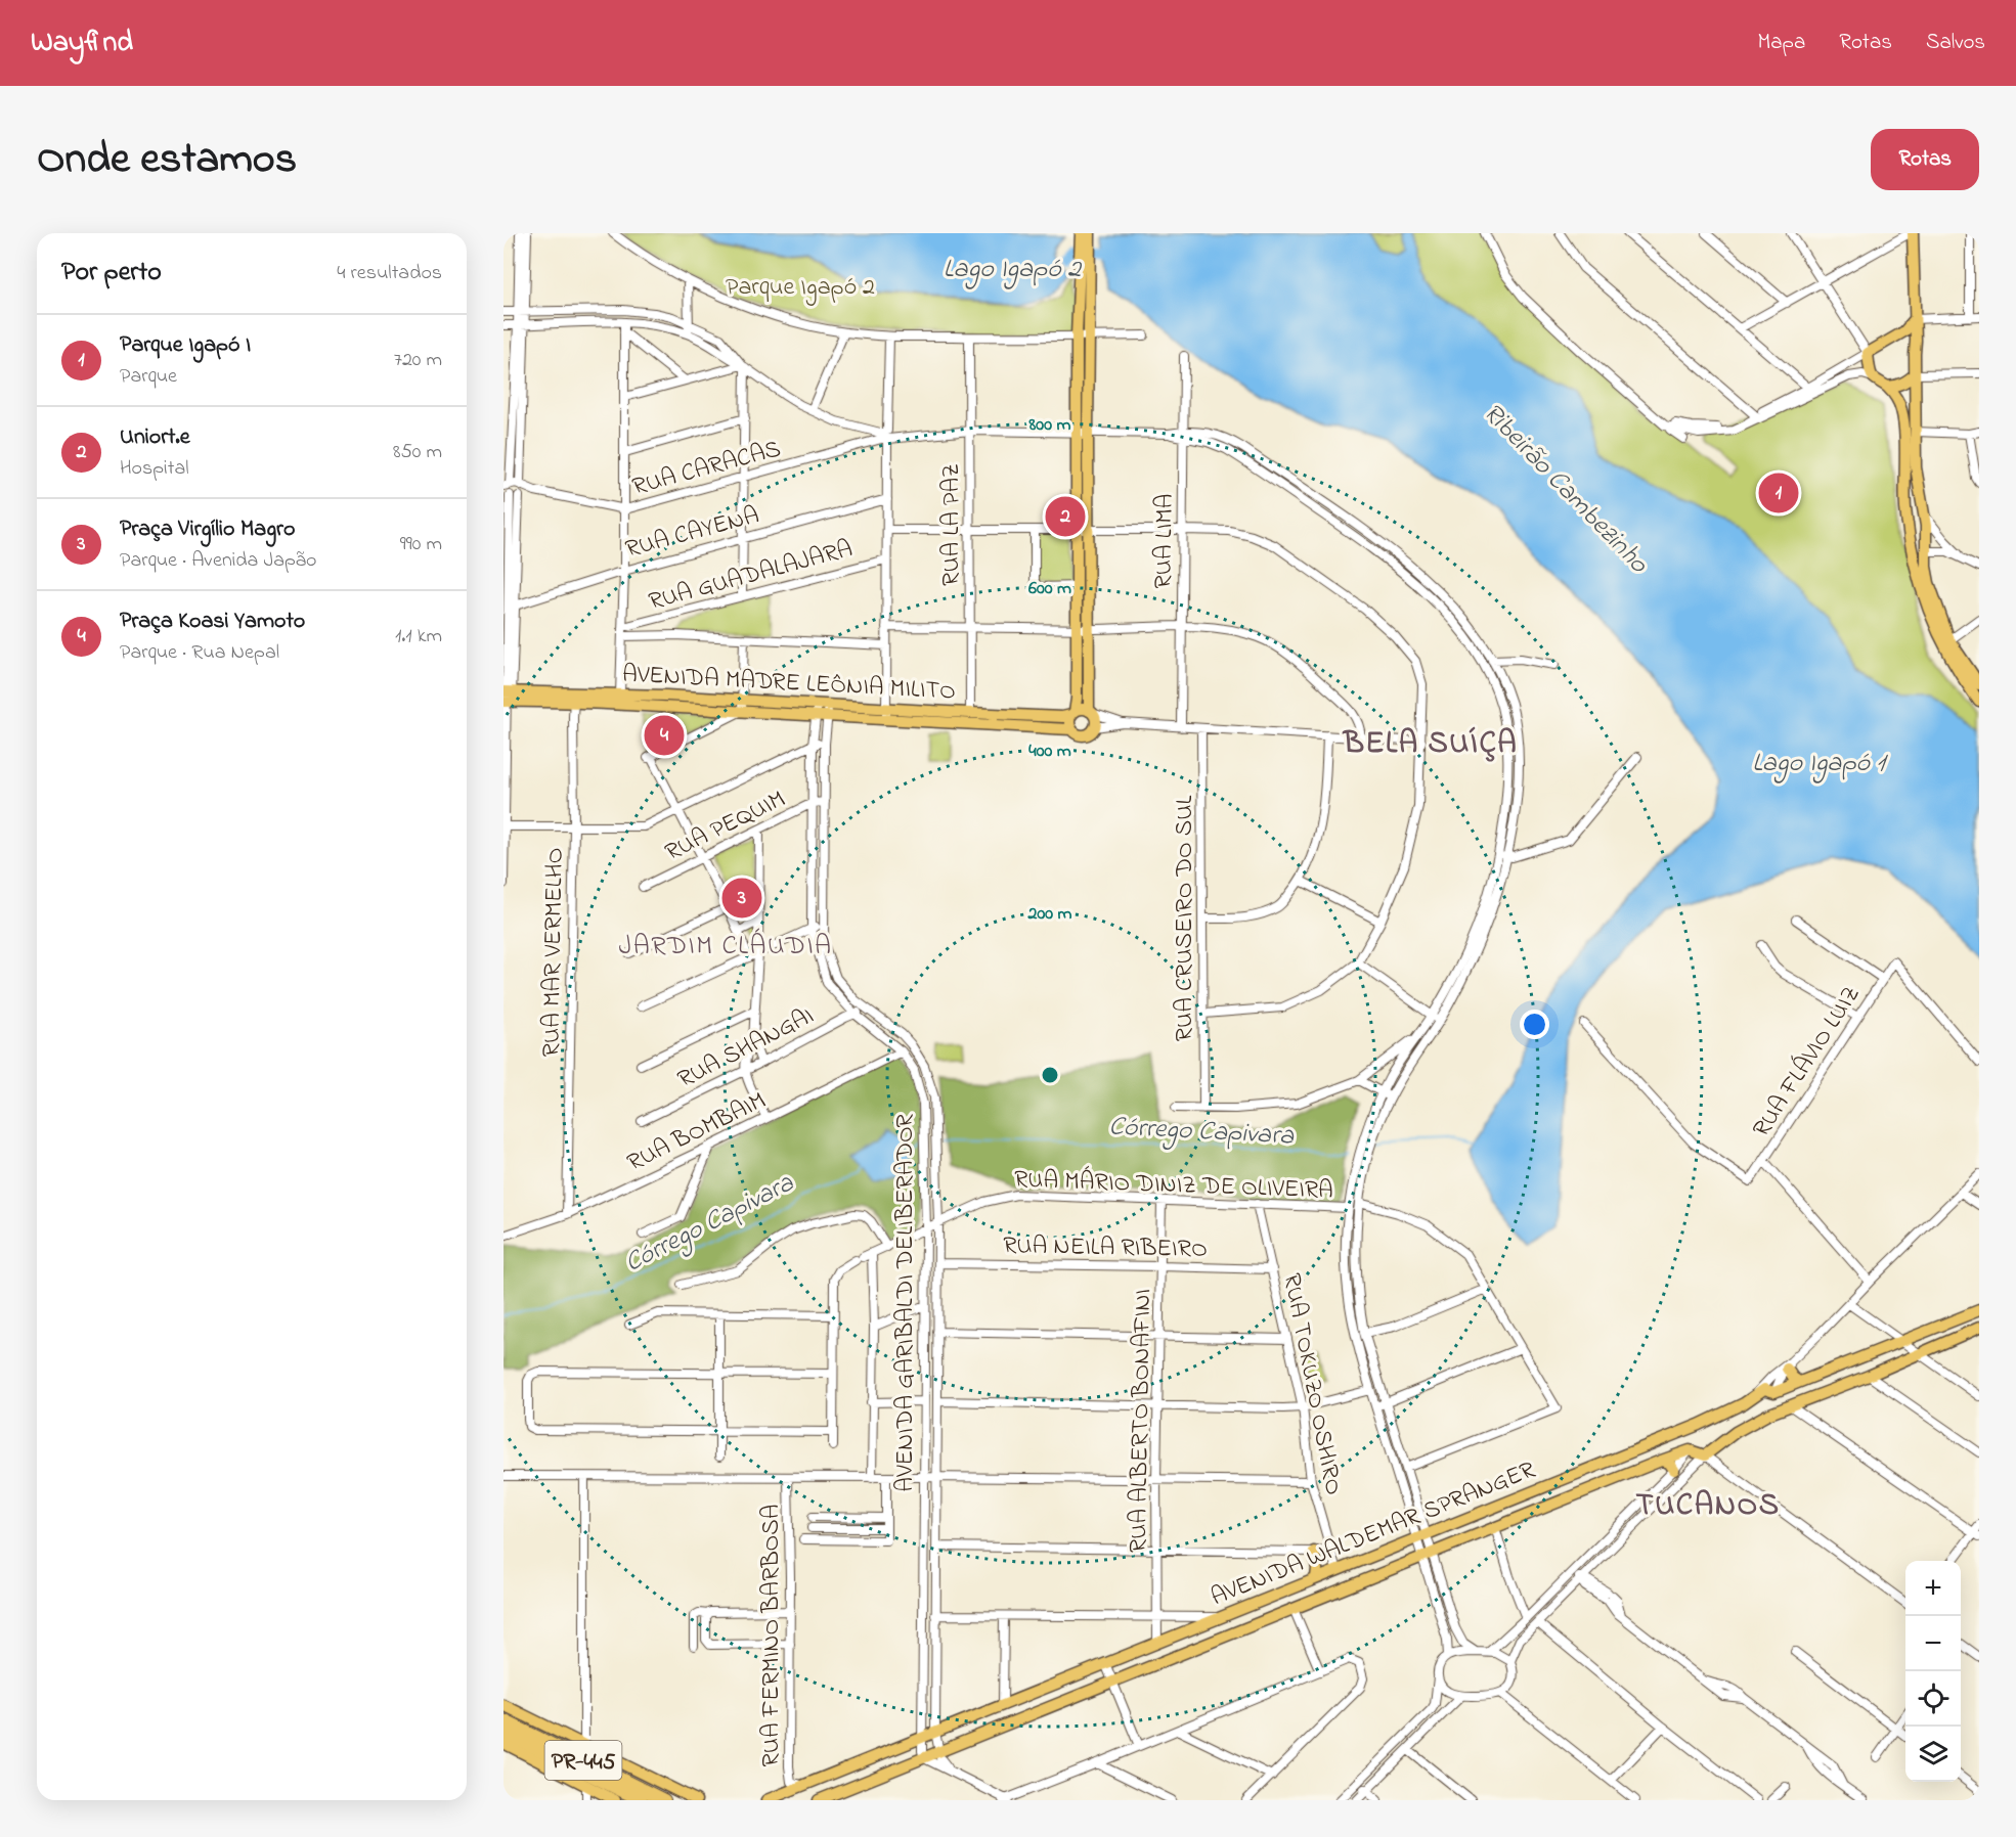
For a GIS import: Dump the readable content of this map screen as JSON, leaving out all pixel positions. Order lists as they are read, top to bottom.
{
  "streets": {
    "highway": ["PR-445"],
    "main road": ["AVENIDA MADRE LEÔNIA MILITO", "AVENIDA WALDEMAR SPRANGER"],
    "street": [
      "RUA CARACAS",
      "RUA LA PAZ",
      "RUA CAYENA",
      "RUA LIMA",
      "RUA GUADALAJARA",
      "RUA PEQUIM",
      "RUA CRUSEIRO DO SUL",
      "RUA MAR VERMELHO",
      "RUA SHANGAI",
      "RUA FLÁVIO LUIZ",
      "RUA BOMBAIM",
      "RUA MÁRIO DINIZ DE OLIVEIRA",
      "RUA NEILA RIBEIRO",
      "AVENIDA GARIBALDI DELIBERADOR",
      "RUA TOKUZO OSHIRO",
      "RUA ALBERTO BONAFINI",
      "RUA FERMINO BARBOSA"
    ]
  },
  "crossings": [
    ["RUA CARACAS", "RUA LA PAZ"],
    ["RUA CARACAS", "RUA LIMA"],
    ["RUA LA PAZ", "AVENIDA MADRE LEÔNIA MILITO"],
    ["AVENIDA MADRE LEÔNIA MILITO", "RUA MAR VERMELHO"],
    ["AVENIDA MADRE LEÔNIA MILITO", "AVENIDA GARIBALDI DELIBERADOR"],
    ["RUA PEQUIM", "AVENIDA GARIBALDI DELIBERADOR"],
    ["RUA MAR VERMELHO", "RUA BOMBAIM"],
    ["RUA SHANGAI", "AVENIDA GARIBALDI DELIBERADOR"],
    ["RUA BOMBAIM", "AVENIDA GARIBALDI DELIBERADOR"],
    ["RUA MÁRIO DINIZ DE OLIVEIRA", "AVENIDA GARIBALDI DELIBERADOR"],
    ["RUA MÁRIO DINIZ DE OLIVEIRA", "RUA TOKUZO OSHIRO"],
    ["RUA MÁRIO DINIZ DE OLIVEIRA", "RUA ALBERTO BONAFINI"],
    ["RUA NEILA RIBEIRO", "AVENIDA GARIBALDI DELIBERADOR"],
    ["RUA NEILA RIBEIRO", "RUA TOKUZO OSHIRO"],
    ["RUA NEILA RIBEIRO", "RUA ALBERTO BONAFINI"],
    ["AVENIDA GARIBALDI DELIBERADOR", "AVENIDA WALDEMAR SPRANGER"],
    ["RUA TOKUZO OSHIRO", "AVENIDA WALDEMAR SPRANGER"],
    ["RUA ALBERTO BONAFINI", "AVENIDA WALDEMAR SPRANGER"],
    ["AVENIDA WALDEMAR SPRANGER", "RUA FERMINO BARBOSA"]
  ],
  "districts": ["BELA SUÍÇA", "JARDIM CLÁUDIA", "TUCANOS"],
  "water": [
    "Lago Igapó 2",
    "Ribeirão Cambezinho",
    "Lago Igapó 1",
    "Córrego Capivara"
  ],
  "parks": ["Parque Igapó 2"],
  "page": {
    "header": "Wayfind",
    "nav": ["Mapa", "Rotas", "Salvos"],
    "title": "Onde estamos",
    "buttons": "Rotas",
    "heading": ["Por perto", "4 resultados"],
    "list": [
      {
        "mark": "1",
        "name": "Parque Igapó I",
        "note": "Parque",
        "value": "720 m"
      },
      {
        "mark": "2",
        "name": "Uniort.e",
        "note": "Hospital",
        "value": "850 m"
      },
      {
        "mark": "3",
        "name": "Praça Virgílio Magro",
        "note": "Parque · Avenida Japão",
        "value": "990 m"
      },
      {
        "mark": "4",
        "name": "Praça Koasi Yamoto",
        "note": "Parque · Rua Nepal",
        "value": "1.1 km"
      }
    ],
    "pins": [
      "1",
      "2",
      "4",
      "3"
    ],
    "map_buttons": ["+", "−"]
  },
  "rings": [
    "800 m",
    "600 m",
    "400 m",
    "200 m"
  ]
}
